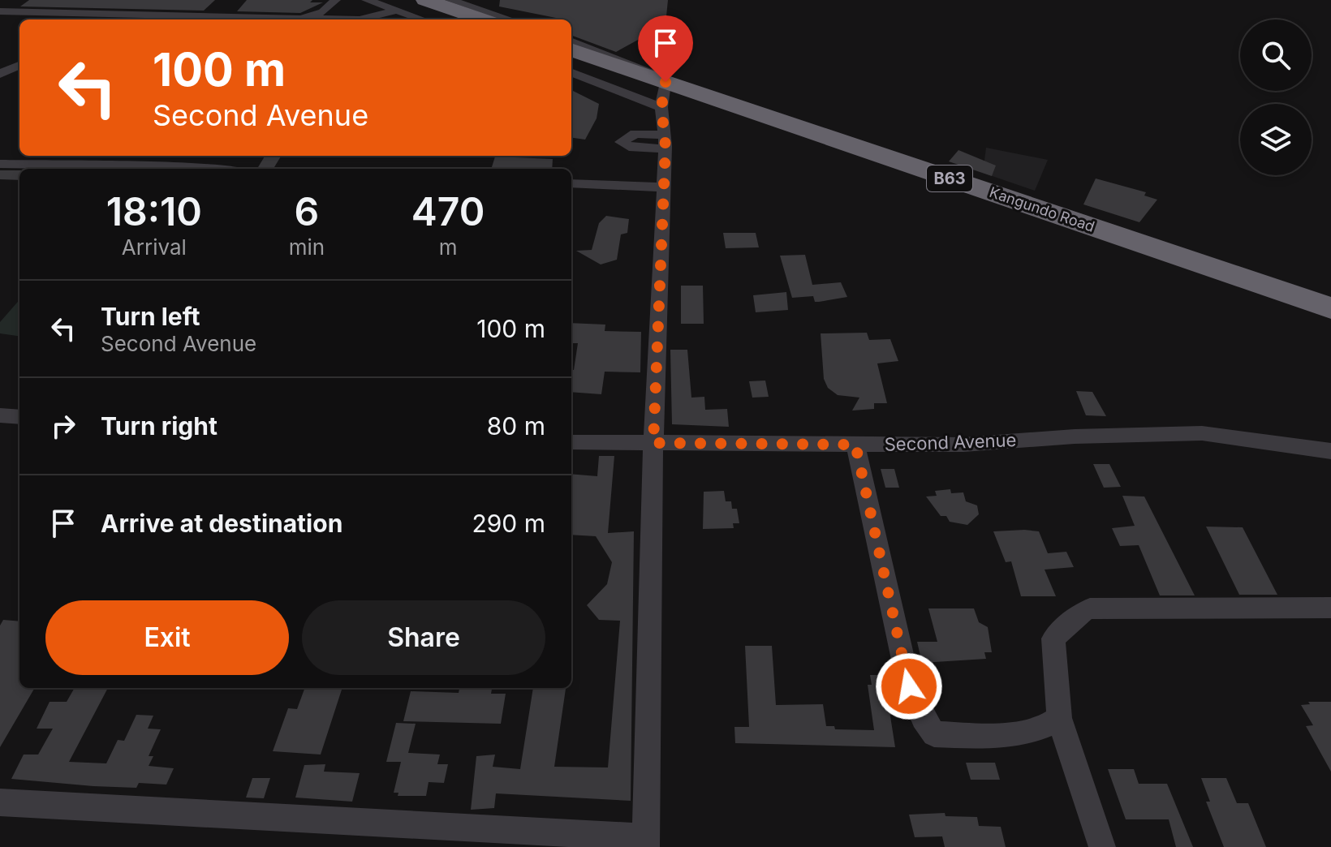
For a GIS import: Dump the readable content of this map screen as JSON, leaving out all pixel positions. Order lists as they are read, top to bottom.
{
  "streets": {
    "highway": ["B63", "Kangundo Road"],
    "street": ["Second Avenue"]
  },
  "page": {
    "turn": ["100 m", "Second Avenue"],
    "eta": [
      "18:10",
      "Arrival",
      "6",
      "min",
      "470",
      "m"
    ],
    "list": [
      {
        "name": "Turn left",
        "note": "Second Avenue",
        "value": "100 m"
      },
      {
        "name": "Turn right",
        "value": "80 m"
      },
      {
        "name": "Arrive at destination",
        "value": "290 m"
      }
    ],
    "buttons": ["Exit", "Share"]
  }
}
